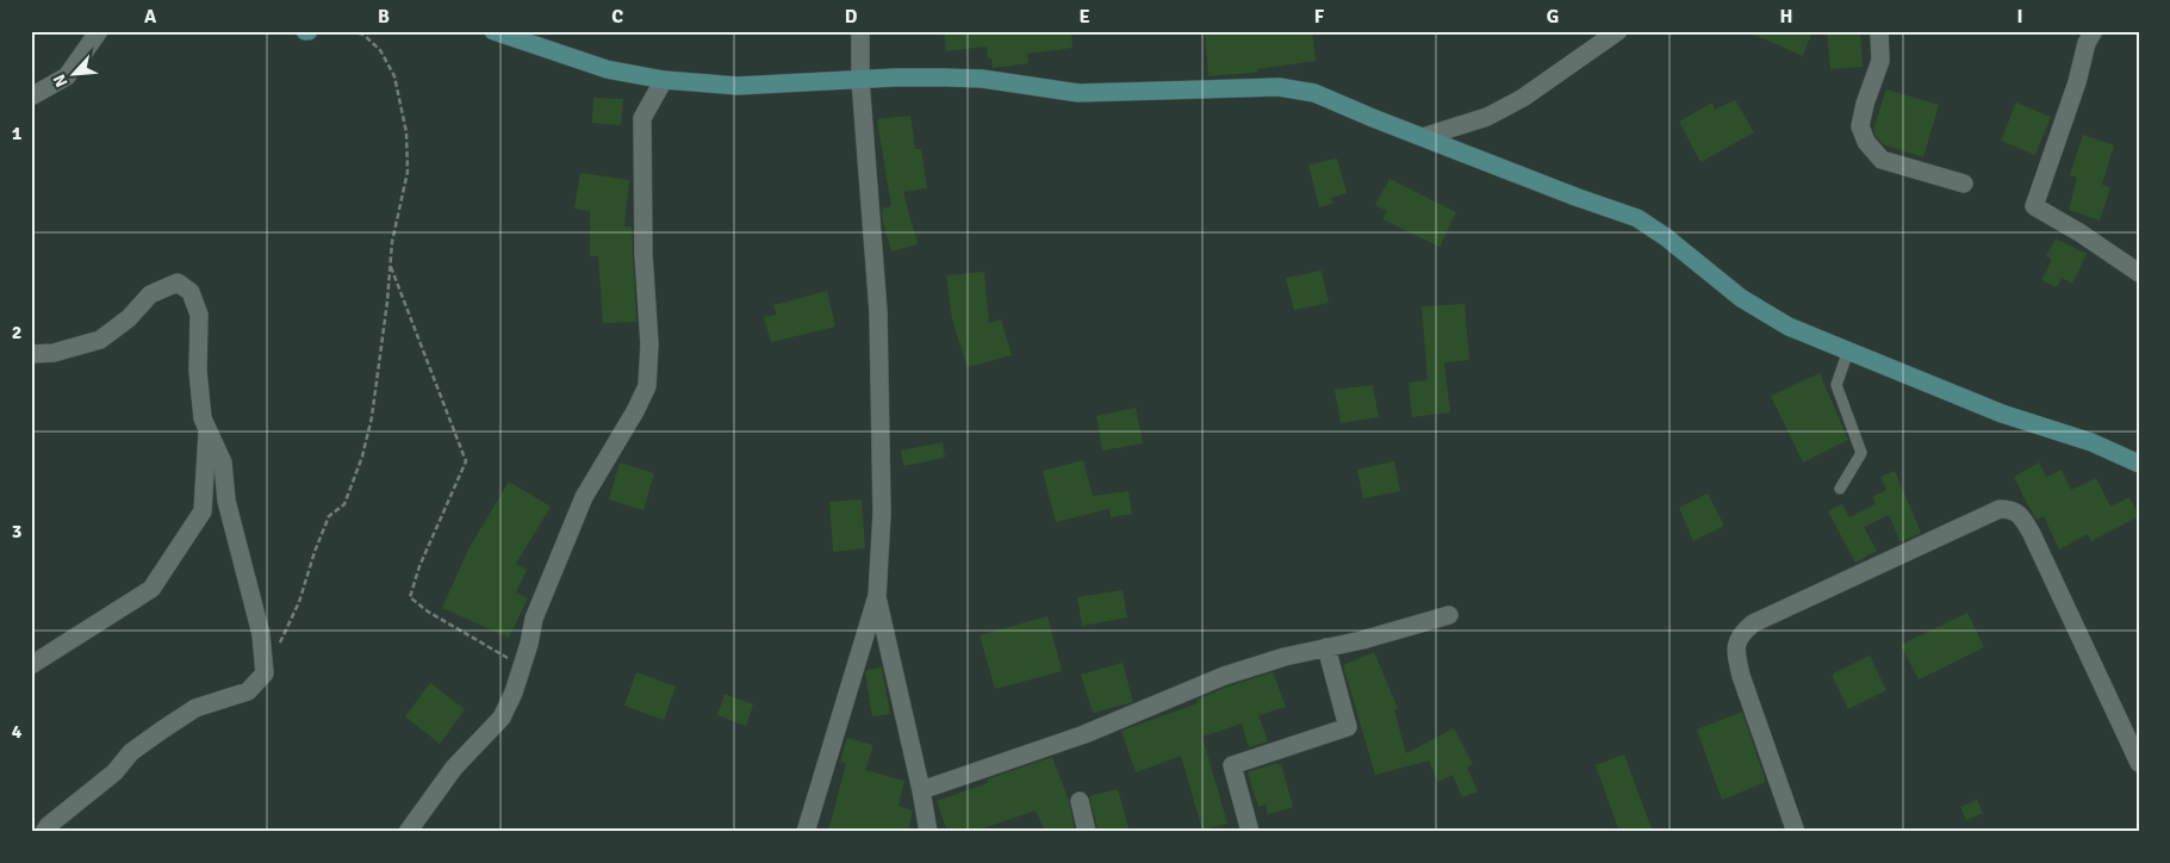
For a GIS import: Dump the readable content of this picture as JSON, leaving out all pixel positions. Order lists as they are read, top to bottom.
{
  "north": "bottom left",
  "grid": {
    "columns": [
      "A",
      "B",
      "C",
      "D",
      "E",
      "F",
      "G",
      "H",
      "I"
    ],
    "rows": [
      "1",
      "2",
      "3",
      "4"
    ]
  }
}
